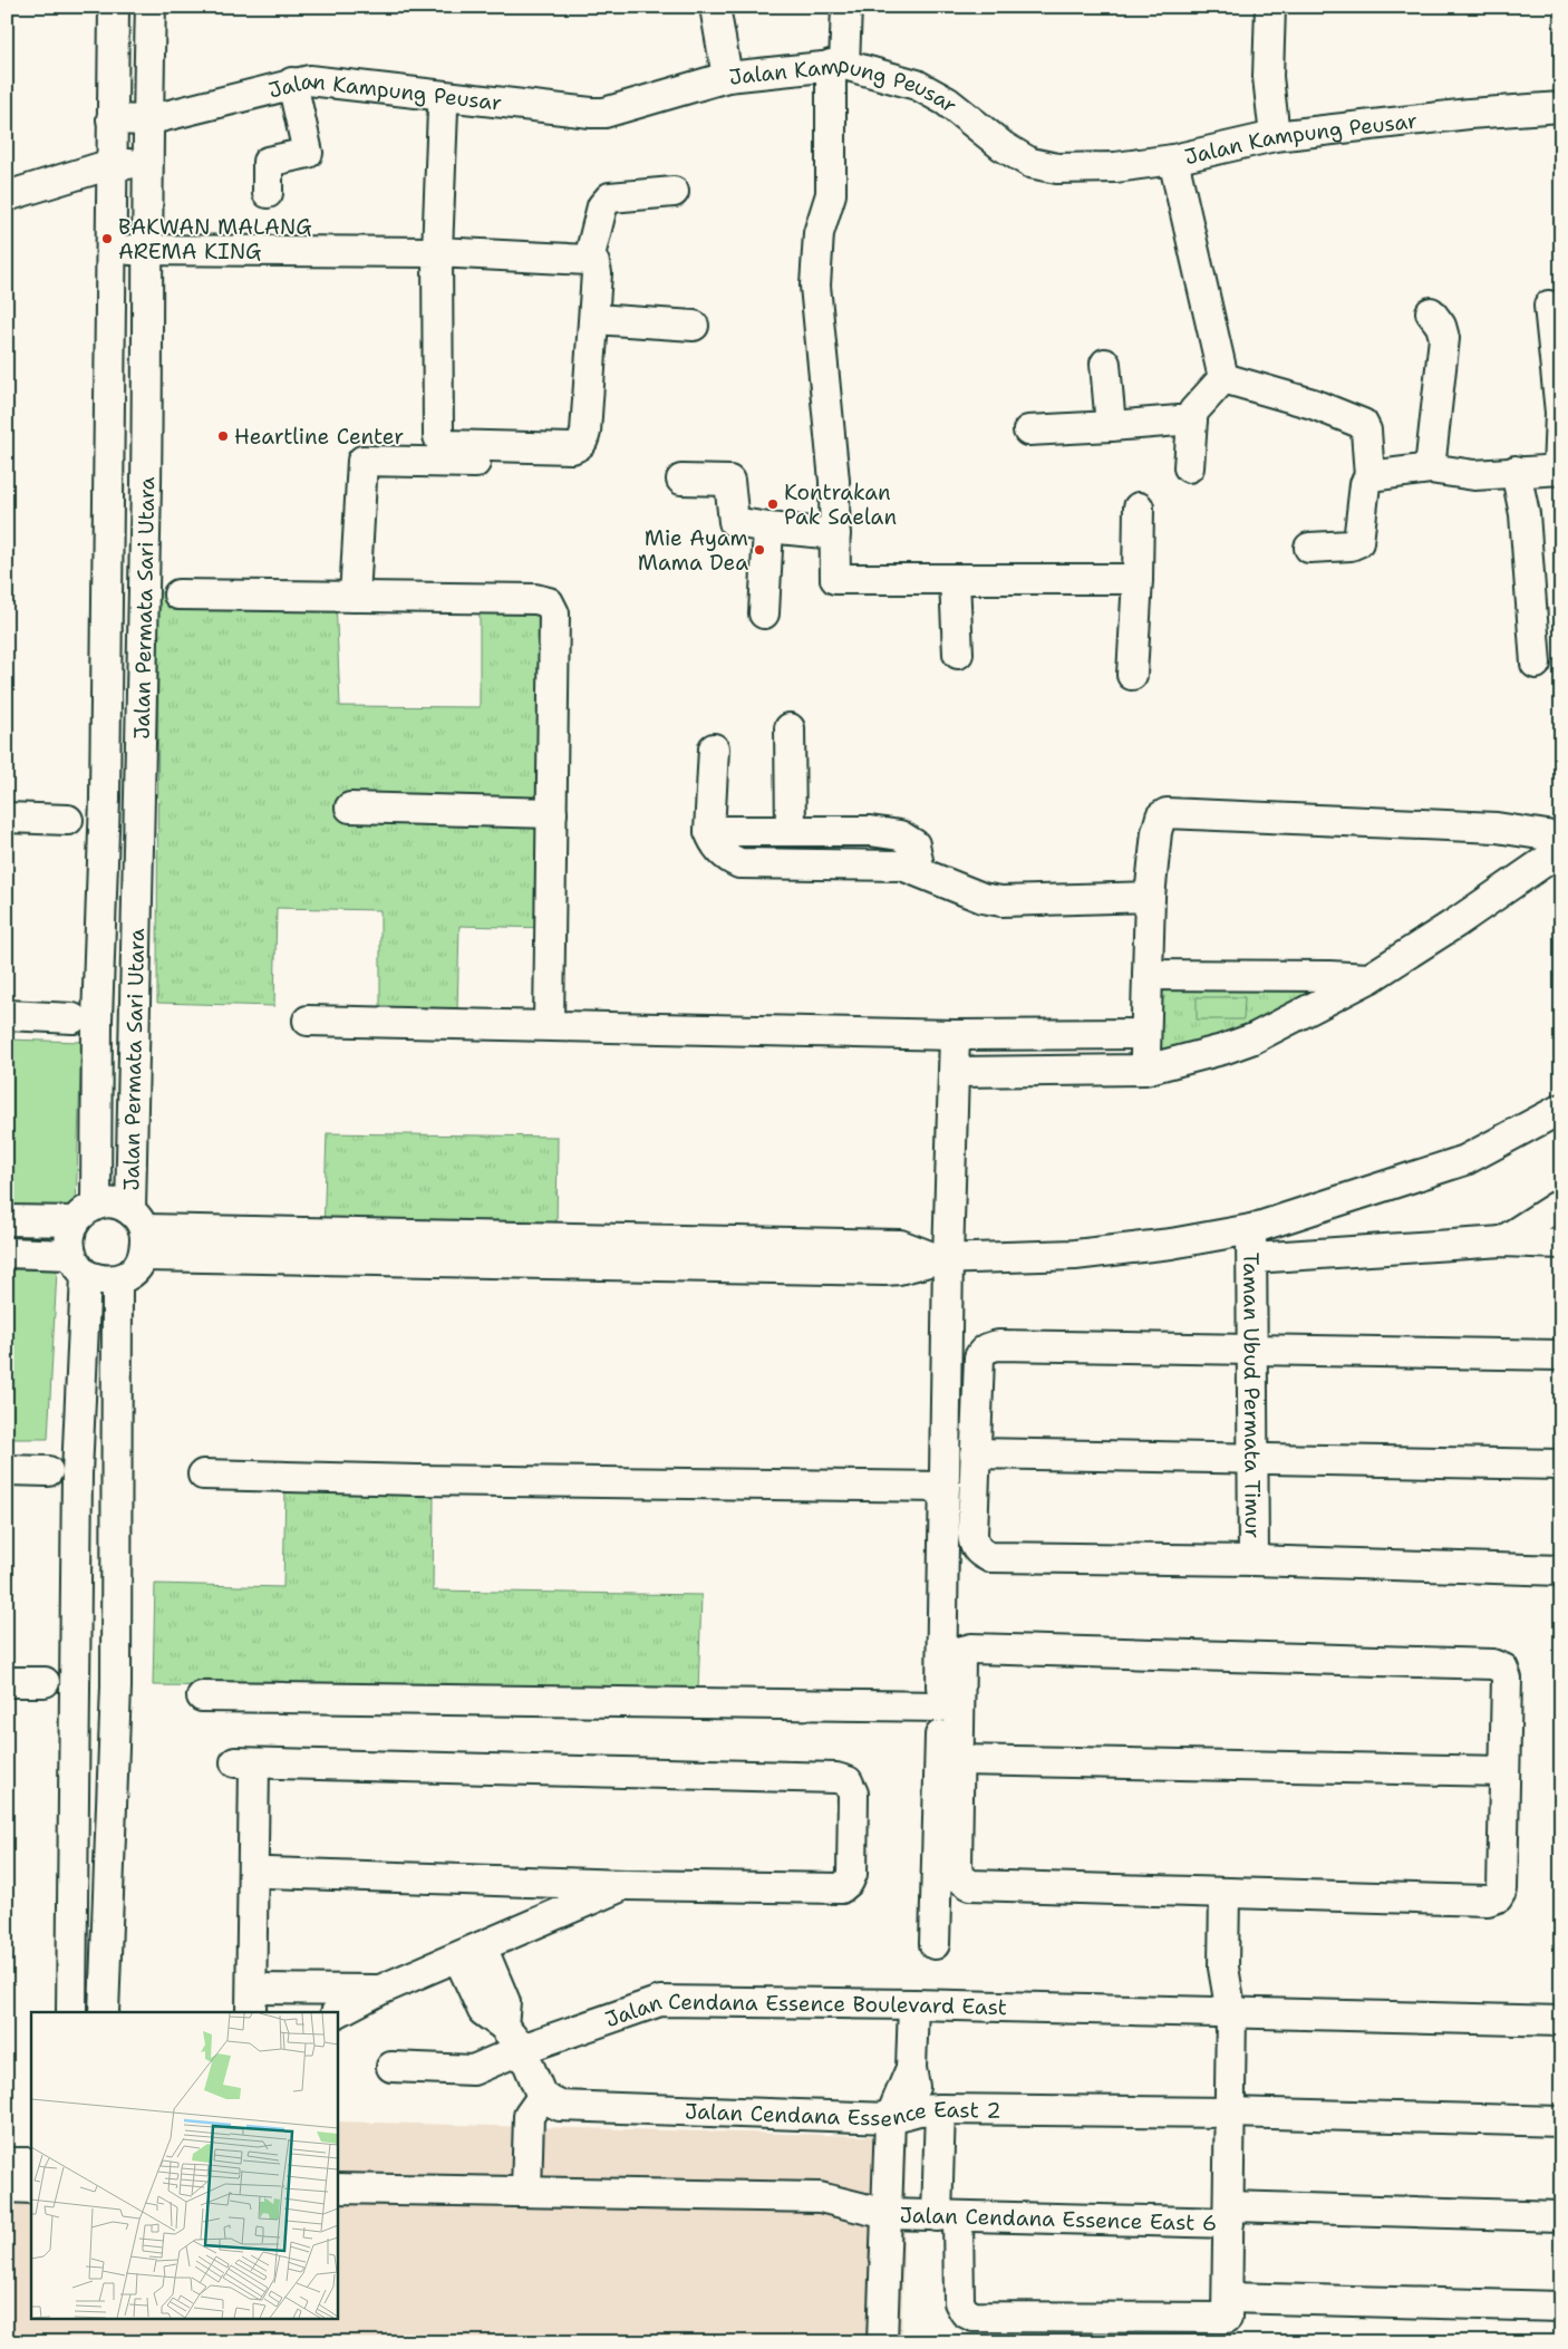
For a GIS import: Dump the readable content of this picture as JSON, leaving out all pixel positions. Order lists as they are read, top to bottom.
{
  "streets": {
    "street": [
      "Jalan Kampung Peusar",
      "Jalan Permata Sari Utara",
      "Taman Ubud Permata Timur",
      "Jalan Cendana Essence Boulevard East",
      "Jalan Cendana Essence East 2",
      "Jalan Cendana Essence East 6"
    ]
  },
  "crossings": [
    ["Jalan Kampung Peusar", "Jalan Permata Sari Utara"]
  ],
  "places": [
    "BAKWAN MALANG AREMA KING",
    "Heartline Center",
    "Kontrakan Pak Saelan",
    "Mie Ayam Mama Dea"
  ]
}
